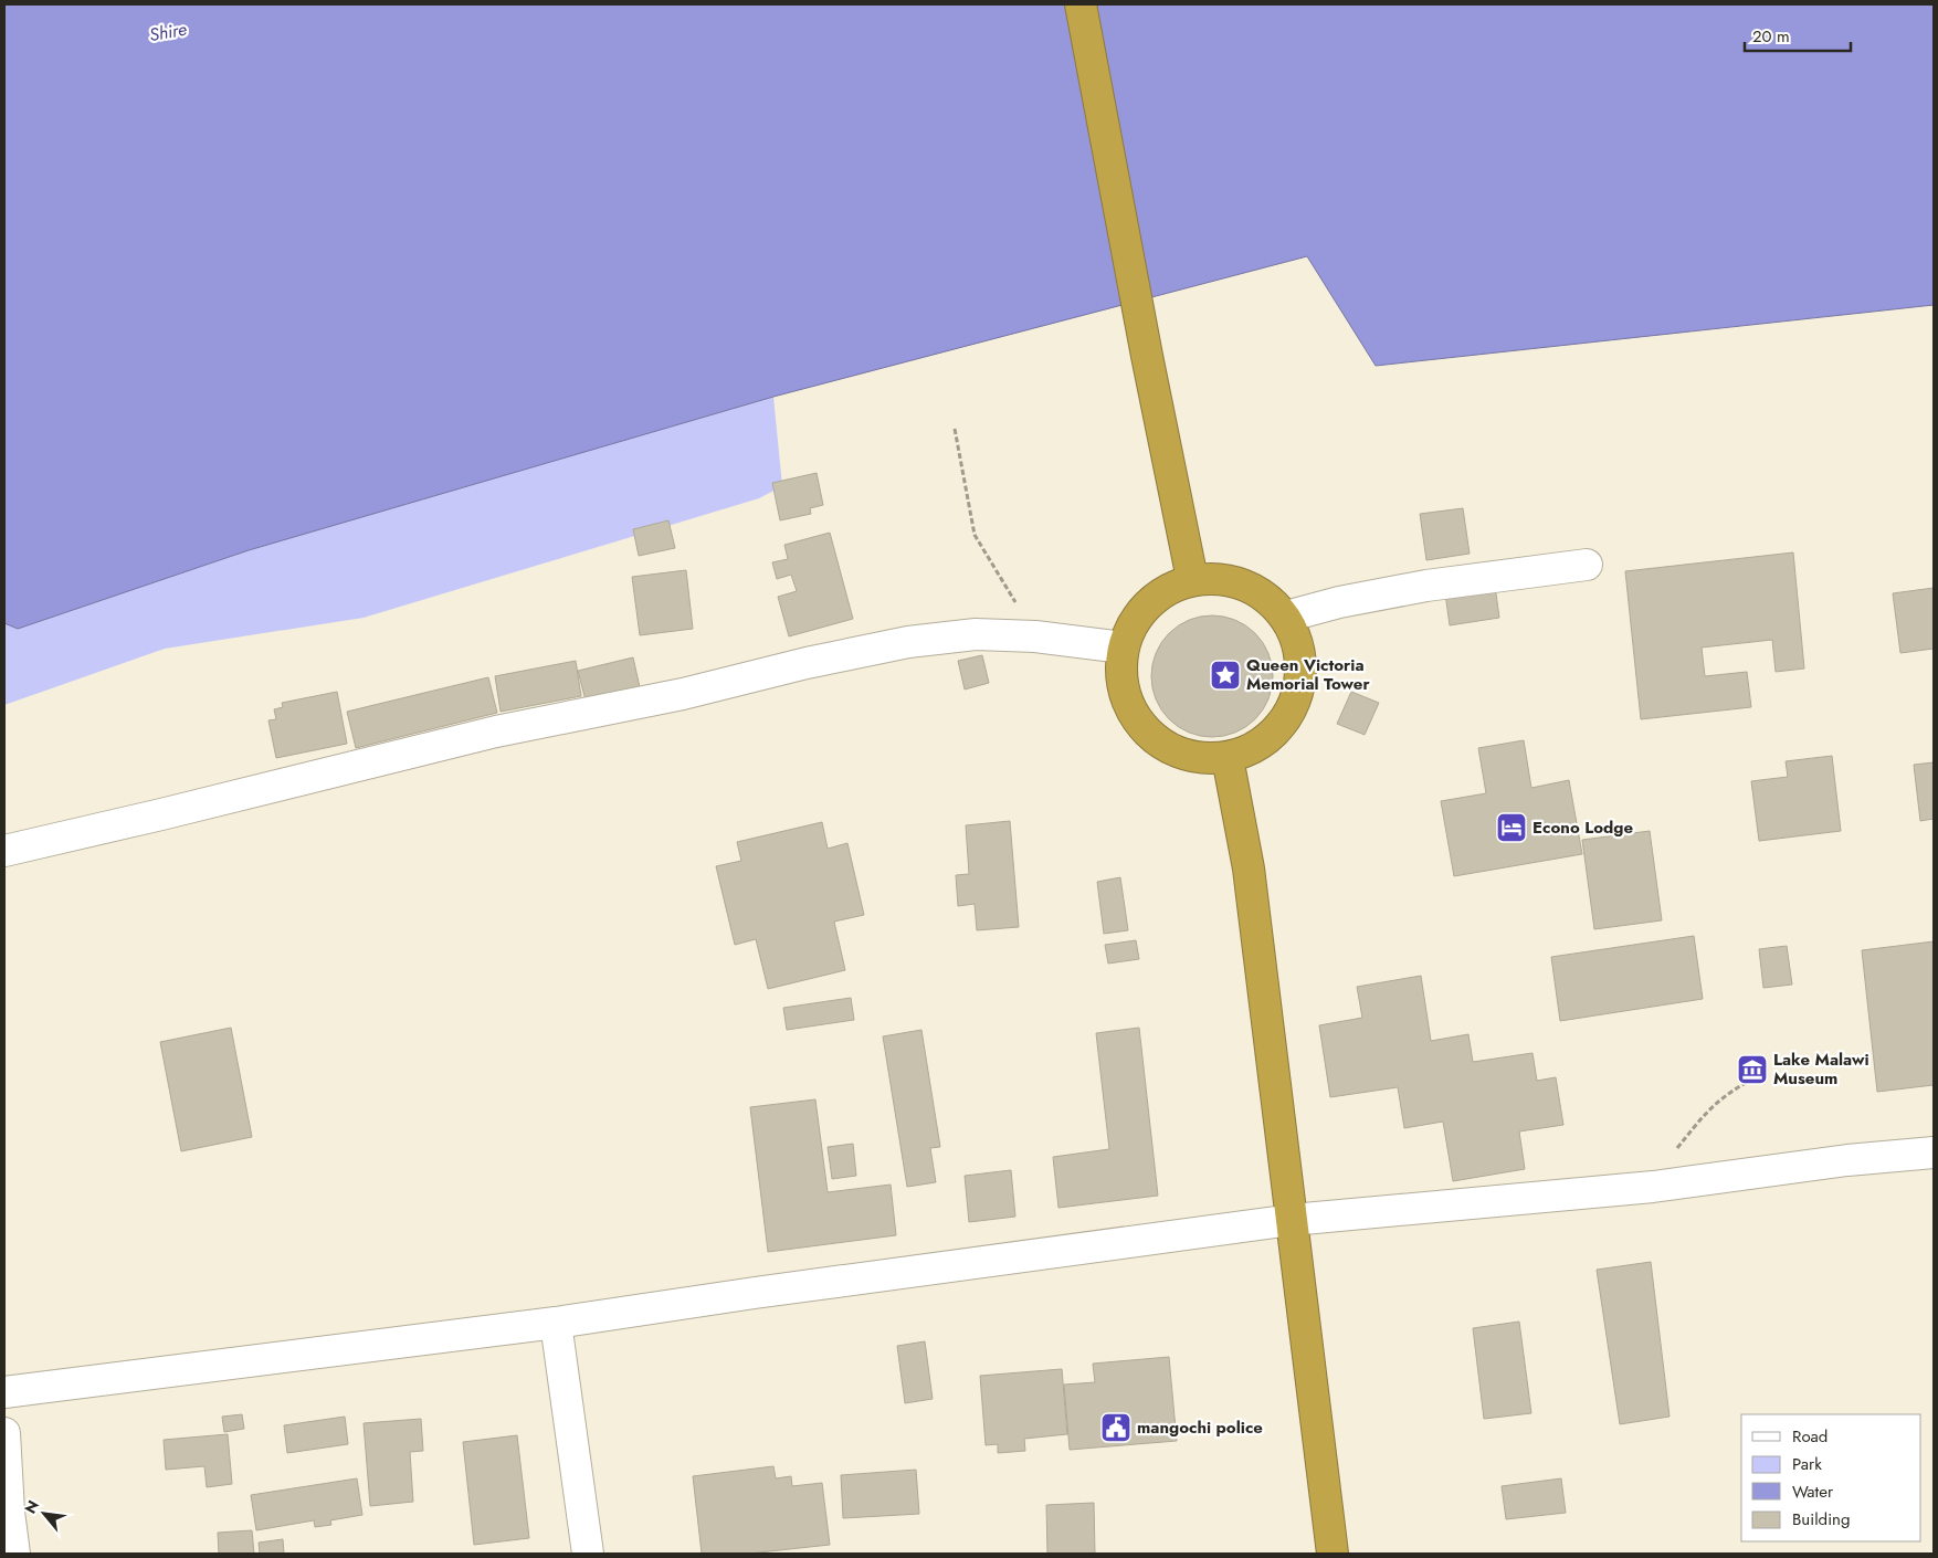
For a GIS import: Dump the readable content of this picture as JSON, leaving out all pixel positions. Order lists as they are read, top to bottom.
{
  "water": ["Shire"],
  "places": {
    "place": ["Queen Victoria Memorial Tower"],
    "hotel": ["Econo Lodge"],
    "museum": ["Lake Malawi Museum"],
    "public building": ["mangochi police"]
  },
  "legend": [
    "Road",
    "Park",
    "Water",
    "Building"
  ],
  "scale_bar": "20 m",
  "north": "top left"
}
